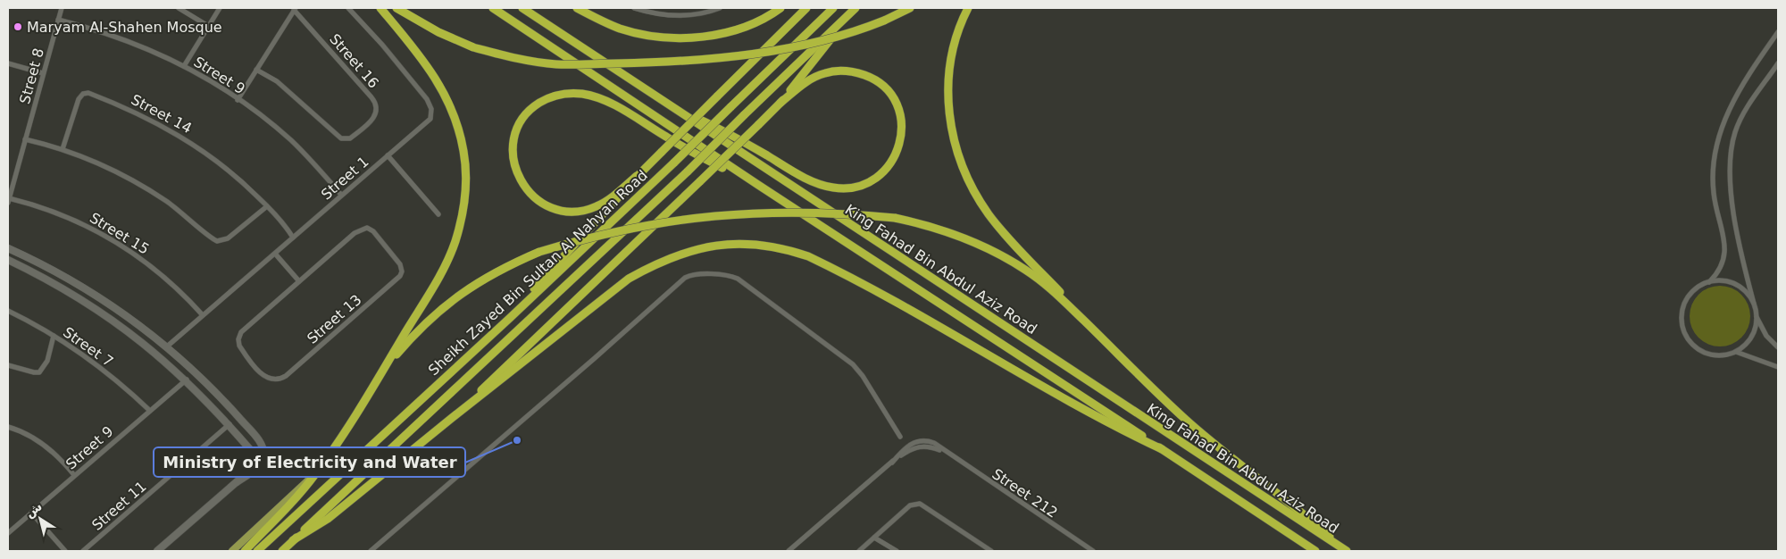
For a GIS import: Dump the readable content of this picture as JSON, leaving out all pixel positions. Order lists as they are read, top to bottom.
{
  "streets": {
    "highway": ["King Fahad Bin Abdul Aziz Road", "Sheikh Zayed Bin Sultan Al Nahyan Road"],
    "street": [
      "Street 16",
      "Street 9",
      "Street 8",
      "Street 14",
      "Street 1",
      "Street 15",
      "Street 13",
      "Street 7",
      "Street 212",
      "Street 11"
    ]
  },
  "crossings": [
    ["Street 9", "Street 8"],
    ["Street 9", "Street 1"],
    ["Street 9", "Street 7"],
    ["Street 8", "Street 15"],
    ["Street 14", "Street 1"],
    ["Street 1", "Street 15"]
  ],
  "places": ["Maryam Al-Shahen Mosque", "Ministry of Electricity and Water"],
  "north": "top left"
}
